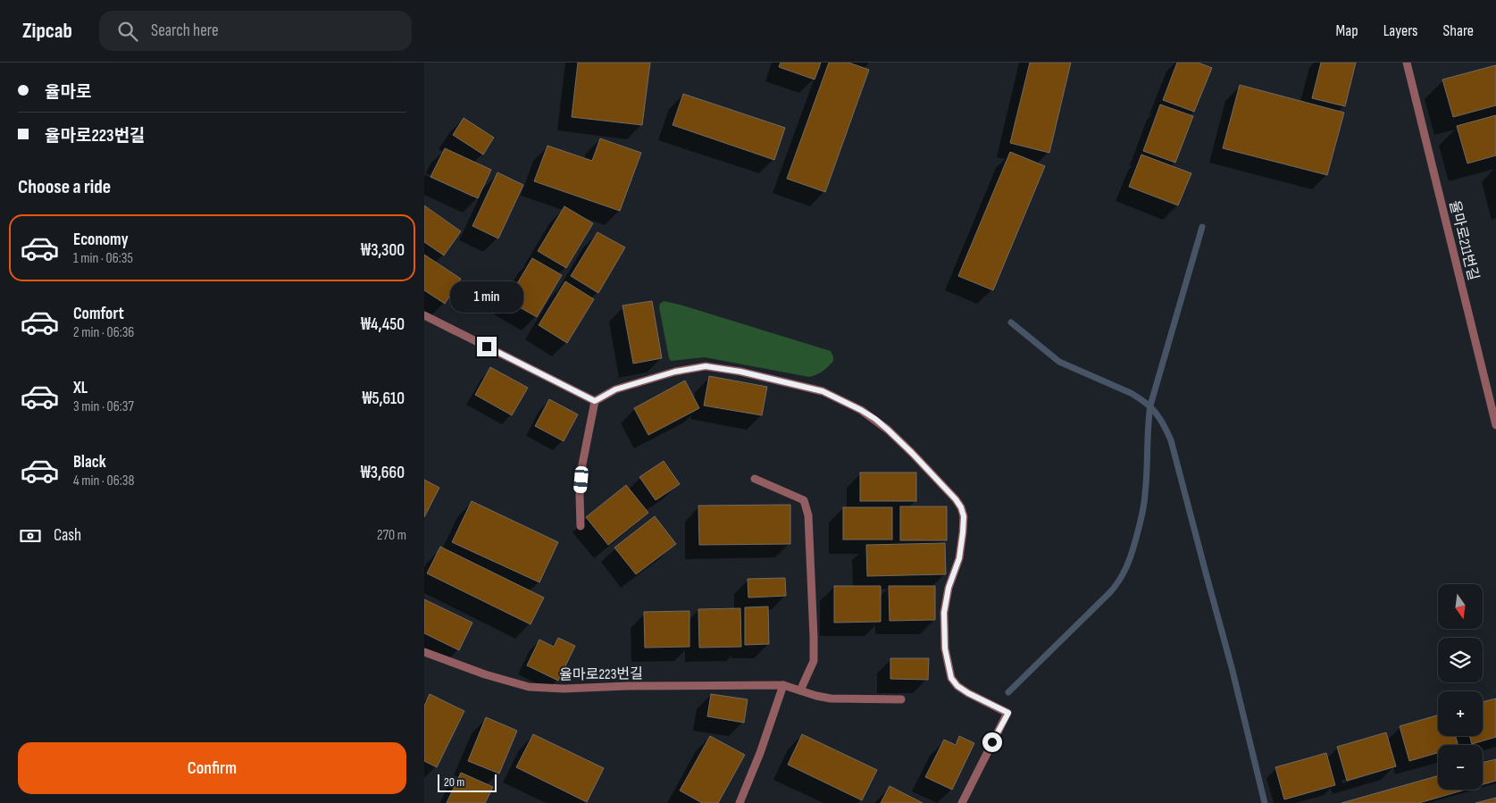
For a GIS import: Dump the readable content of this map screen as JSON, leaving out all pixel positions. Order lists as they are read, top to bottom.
{
  "streets": {
    "lane": ["율마로211번길", "율마로223번길"]
  },
  "scale_bar": "20 m",
  "north": "bottom",
  "page": {
    "header": "Zipcab",
    "search": "Search here",
    "nav": ["Map", "Layers", "Share"],
    "banner": ["율마로", "율마로223번길"],
    "heading": "Choose a ride",
    "list": [
      {
        "name": "Economy",
        "note": "1 min · 06:35",
        "value": "₩3,300"
      },
      {
        "name": "Comfort",
        "note": "2 min · 06:36",
        "value": "₩4,450"
      },
      {
        "name": "XL",
        "note": "3 min · 06:37",
        "value": "₩5,610"
      },
      {
        "name": "Black",
        "note": "4 min · 06:38",
        "value": "₩3,660"
      }
    ],
    "bubble": "1 min",
    "pay": ["Cash", "270 m"],
    "map_buttons": ["+", "−"],
    "buttons": "Confirm",
    "scale": "20 m"
  }
}
